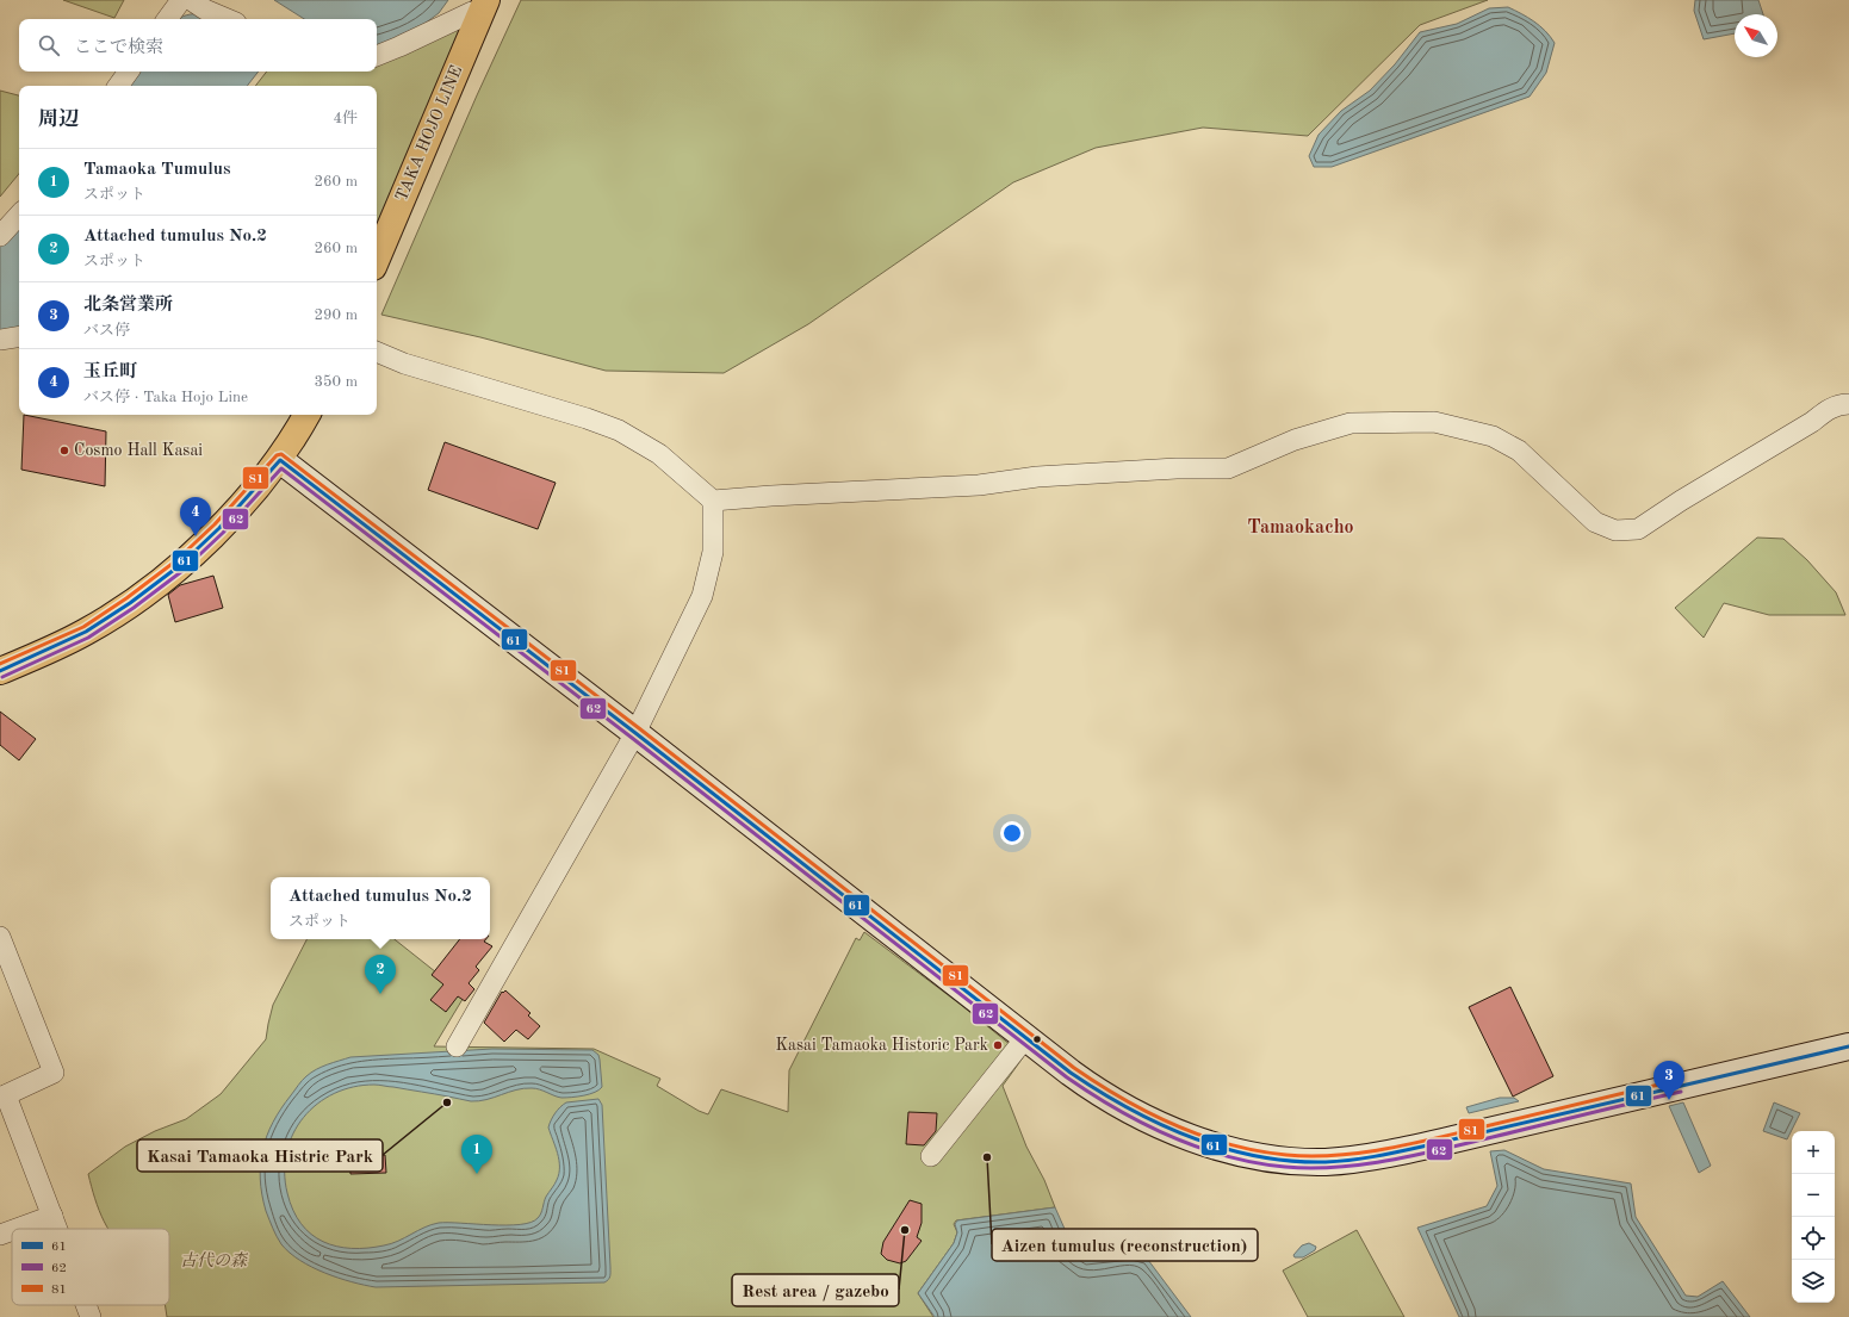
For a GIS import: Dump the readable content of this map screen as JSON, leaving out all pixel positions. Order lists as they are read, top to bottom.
{
  "streets": {
    "main road": ["TAKA HOJO LINE"]
  },
  "districts": ["Tamaokacho"],
  "parks": ["古代の森"],
  "places": [
    "Cosmo Hall Kasai",
    "Kasai Tamaoka Historic Park",
    "Kasai Tamaoka Histric Park",
    "Aizen tumulus (reconstruction)",
    "Rest area / gazebo"
  ],
  "lines": ["transit line 81", "transit line 61", "transit line 62"],
  "legend": ["61", "62", "81"],
  "north": "top left",
  "page": {
    "search": "ここで検索",
    "heading": ["周辺", "4件"],
    "list": [
      {
        "mark": "1",
        "name": "Tamaoka Tumulus",
        "note": "スポット",
        "value": "260 m"
      },
      {
        "mark": "2",
        "name": "Attached tumulus No.2",
        "note": "スポット",
        "value": "260 m"
      },
      {
        "mark": "3",
        "name": "北条営業所",
        "note": "バス停",
        "value": "290 m"
      },
      {
        "mark": "4",
        "name": "玉丘町",
        "note": "バス停 · Taka Hojo Line",
        "value": "350 m"
      }
    ],
    "pins": [
      "4",
      "2",
      "3",
      "1"
    ],
    "popup": ["Attached tumulus No.2", "スポット"],
    "map_buttons": ["+", "−"]
  }
}
